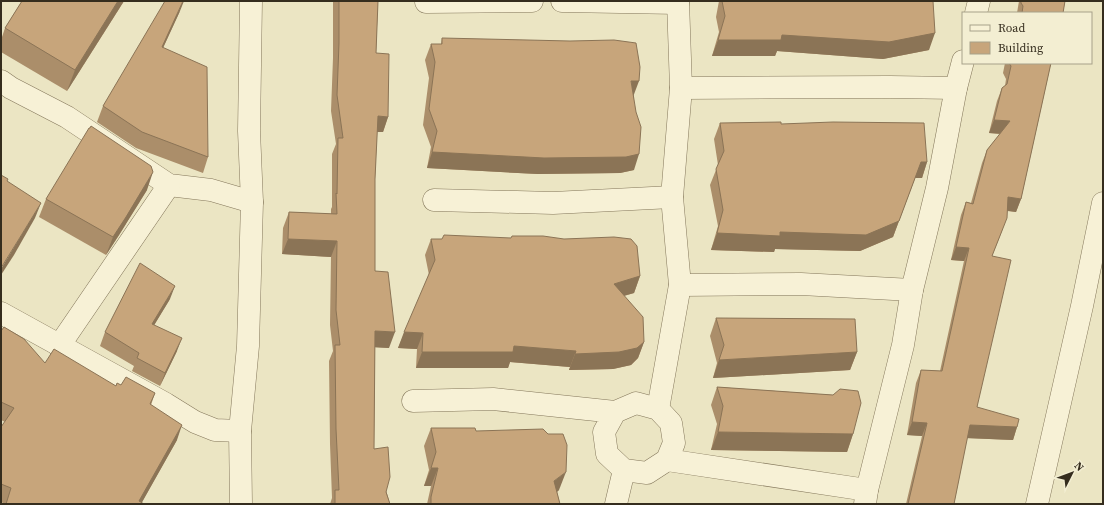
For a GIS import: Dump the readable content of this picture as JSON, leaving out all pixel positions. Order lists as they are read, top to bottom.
{
  "legend": ["Road", "Building"],
  "north": "top right"
}
